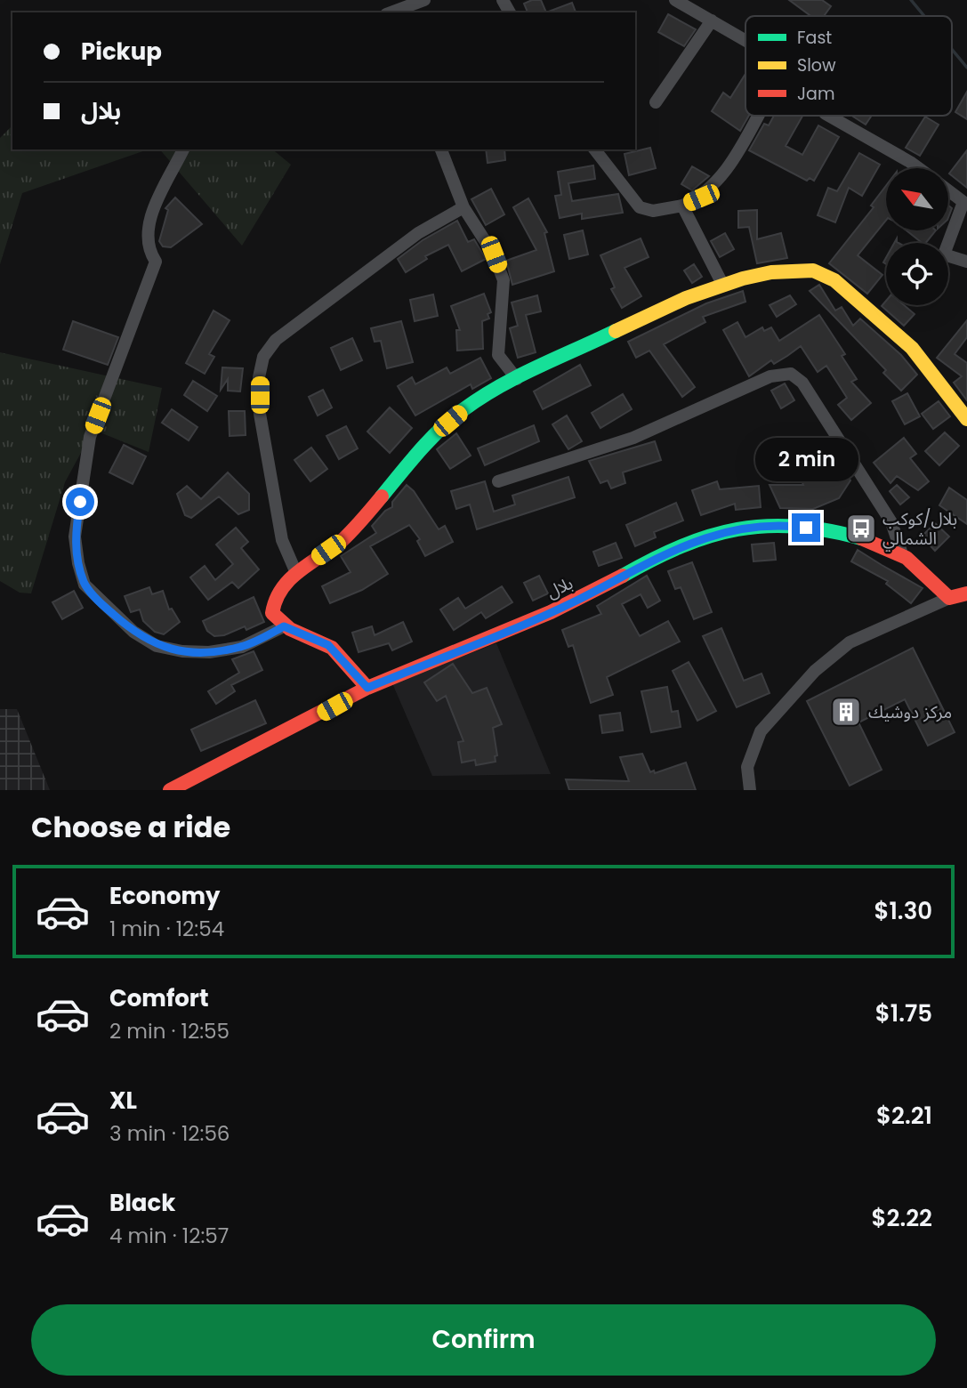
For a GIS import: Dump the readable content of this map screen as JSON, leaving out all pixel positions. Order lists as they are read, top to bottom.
{
  "streets": {
    "street": ["بلال"]
  },
  "places": {
    "bus stop": ["بلال/كوكب الشمالي"],
    "building": ["مركز دوشيك"]
  },
  "legend": ["Fast", "Slow", "Jam"],
  "north": "top left",
  "page": {
    "banner": ["Pickup", "بلال"],
    "bubble": "2 min",
    "heading": "Choose a ride",
    "list": [
      {
        "name": "Economy",
        "note": "1 min · 12:54",
        "value": "$1.30"
      },
      {
        "name": "Comfort",
        "note": "2 min · 12:55",
        "value": "$1.75"
      },
      {
        "name": "XL",
        "note": "3 min · 12:56",
        "value": "$2.21"
      },
      {
        "name": "Black",
        "note": "4 min · 12:57",
        "value": "$2.22"
      }
    ],
    "buttons": "Confirm"
  }
}
